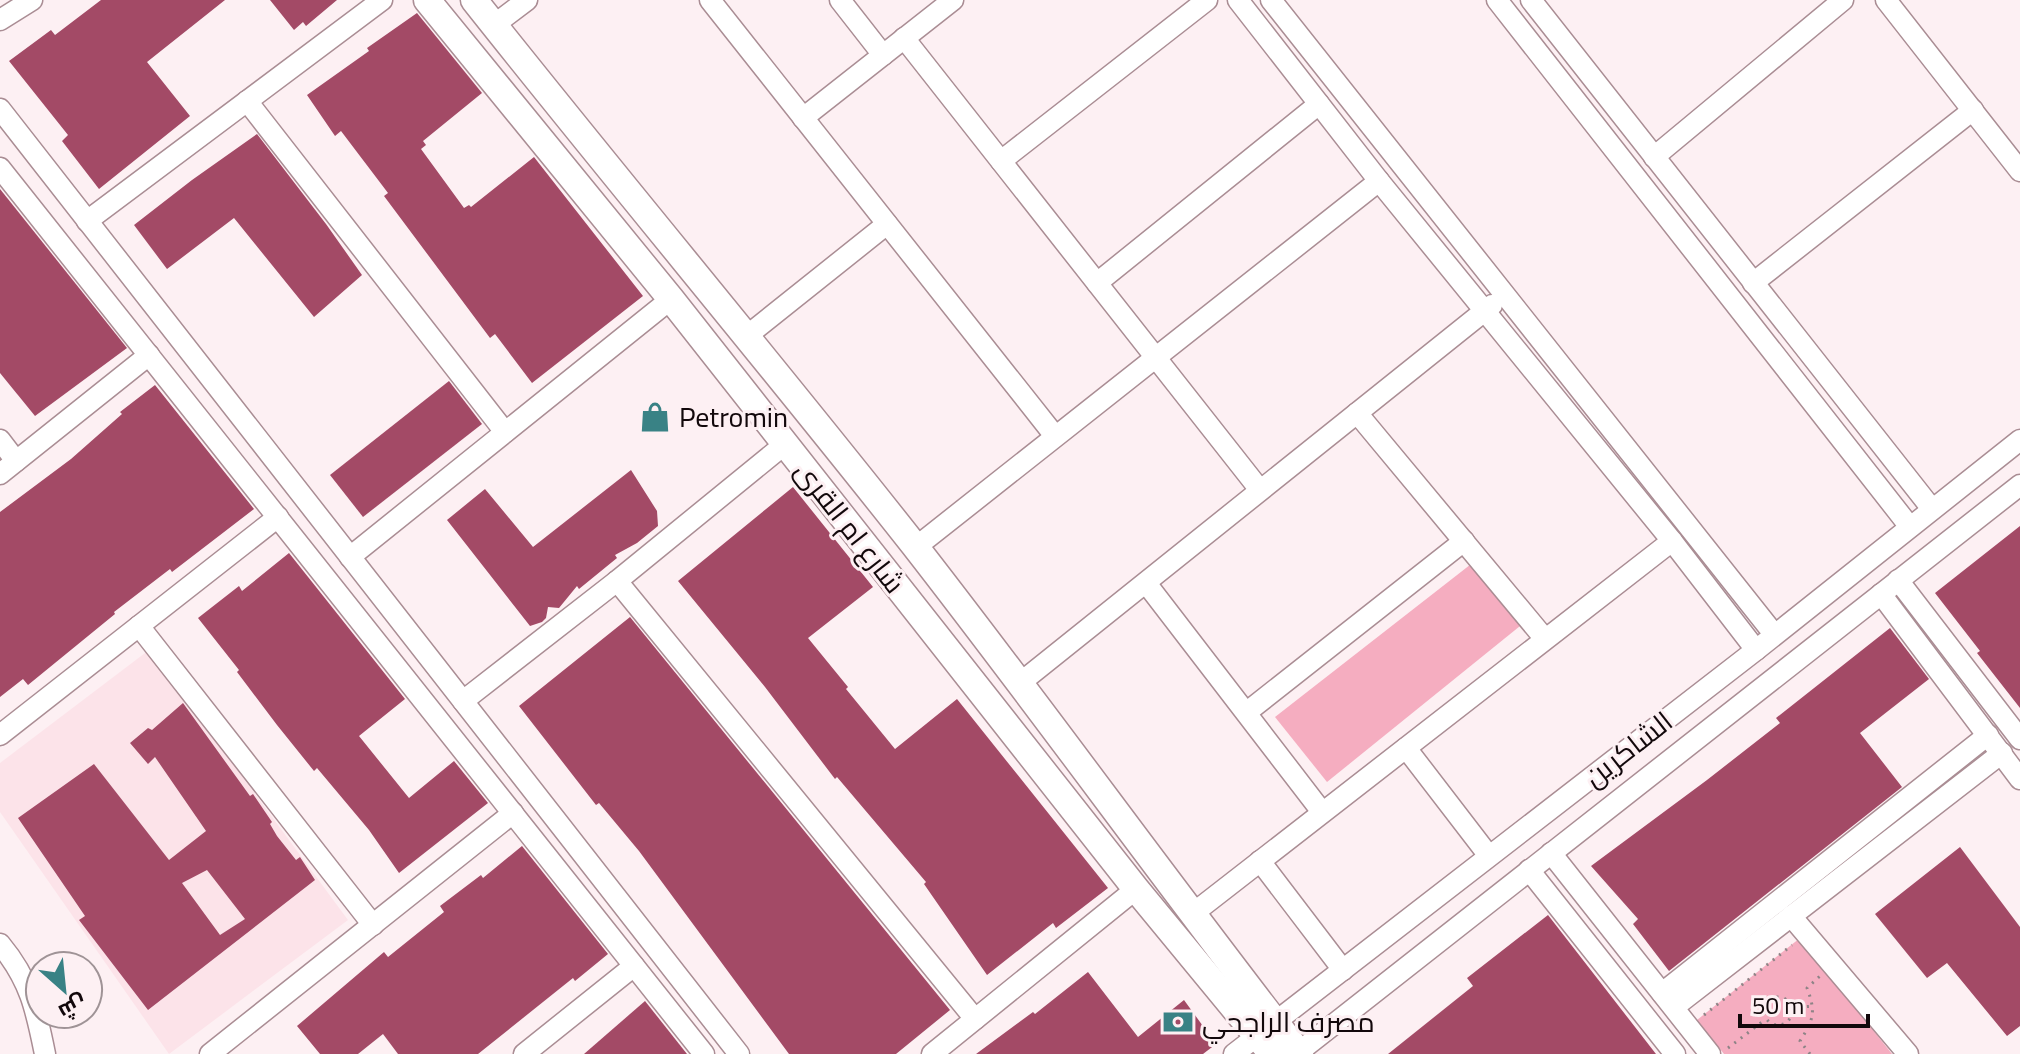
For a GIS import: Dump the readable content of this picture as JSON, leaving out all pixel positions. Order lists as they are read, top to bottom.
{
  "streets": {
    "main road": ["شارع ام القرى"],
    "street": ["الشاكرين"]
  },
  "crossings": [
    ["شارع ام القرى", "الشاكرين"]
  ],
  "places": {
    "shop": ["Petromin"],
    "bank": ["مصرف الراجحي"]
  },
  "scale_bar": "50 m",
  "north": "bottom right"
}
